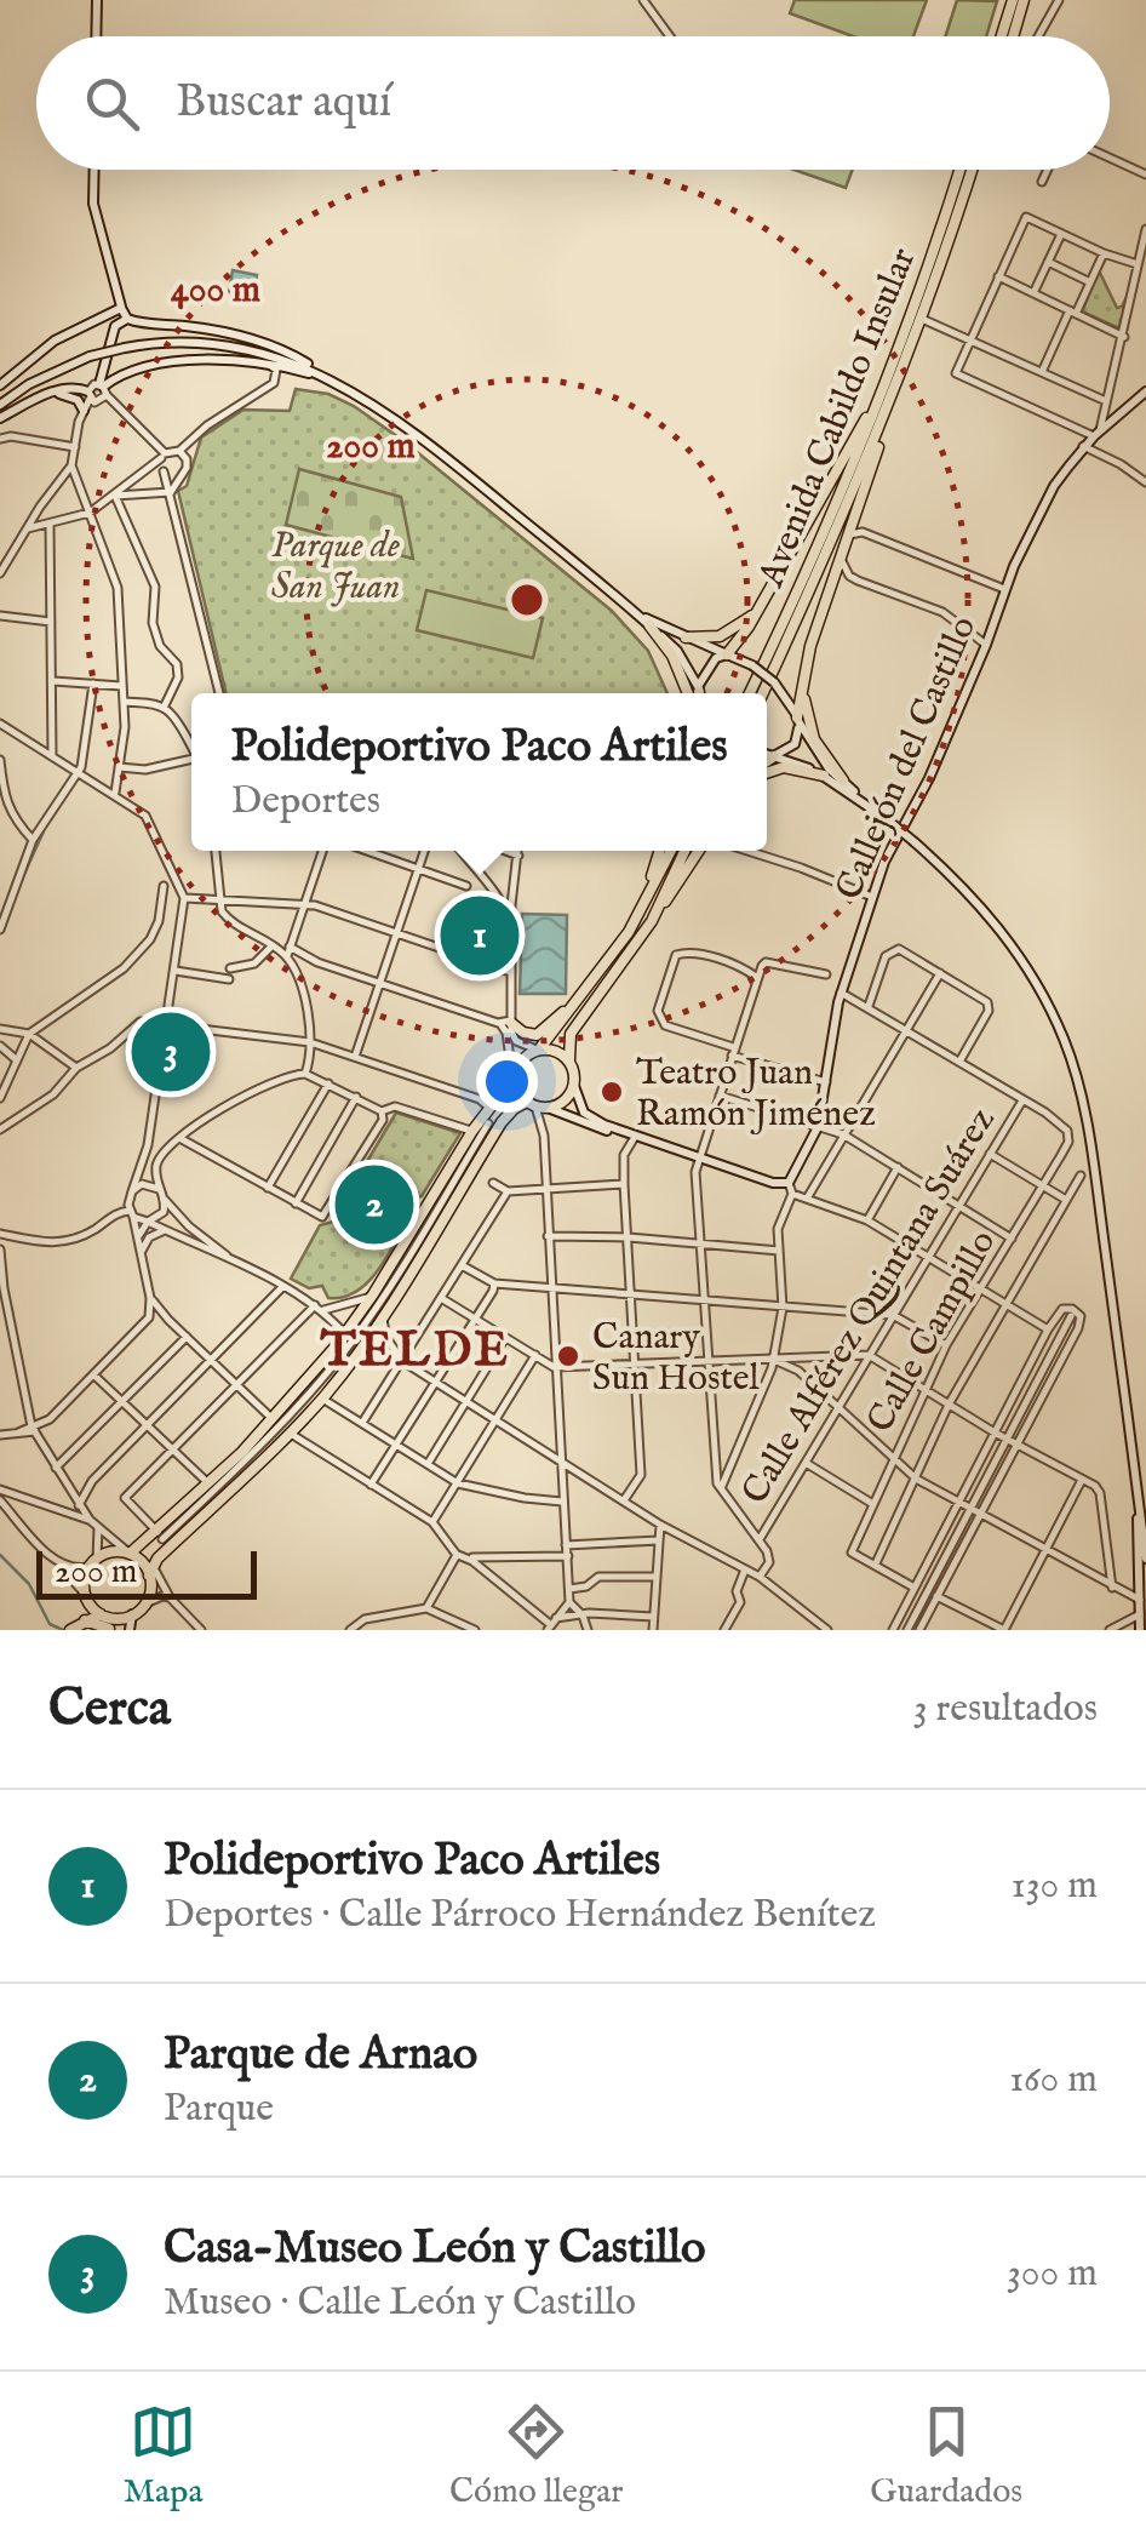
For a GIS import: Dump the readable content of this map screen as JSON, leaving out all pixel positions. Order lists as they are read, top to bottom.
{
  "streets": {
    "main road": ["Avenida Cabildo Insular", "Callejón del Castillo"],
    "street": ["Calle Alférez Quintana Suárez", "Calle Campillo"]
  },
  "crossings": [
    ["Calle Alférez Quintana Suárez", "Calle Campillo"]
  ],
  "districts": ["TELDE"],
  "parks": ["Parque de San Juan"],
  "places": ["Teatro Juan Ramón Jiménez", "Canary Sun Hostel"],
  "scale_bar": "200 m",
  "page": {
    "search": "Buscar aquí",
    "popup": ["Polideportivo Paco Artiles", "Deportes"],
    "pins": ["1", "3", "2"],
    "scale": "200 m",
    "heading": ["Cerca", "3 resultados"],
    "list": [
      {
        "mark": "1",
        "name": "Polideportivo Paco Artiles",
        "note": "Deportes · Calle Párroco Hernández Benítez",
        "value": "130 m"
      },
      {
        "mark": "2",
        "name": "Parque de Arnao",
        "note": "Parque",
        "value": "160 m"
      },
      {
        "mark": "3",
        "name": "Casa-Museo León y Castillo",
        "note": "Museo · Calle León y Castillo",
        "value": "300 m"
      }
    ],
    "nav": ["Mapa", "Cómo llegar", "Guardados"]
  },
  "rings": ["400 m", "200 m"]
}
